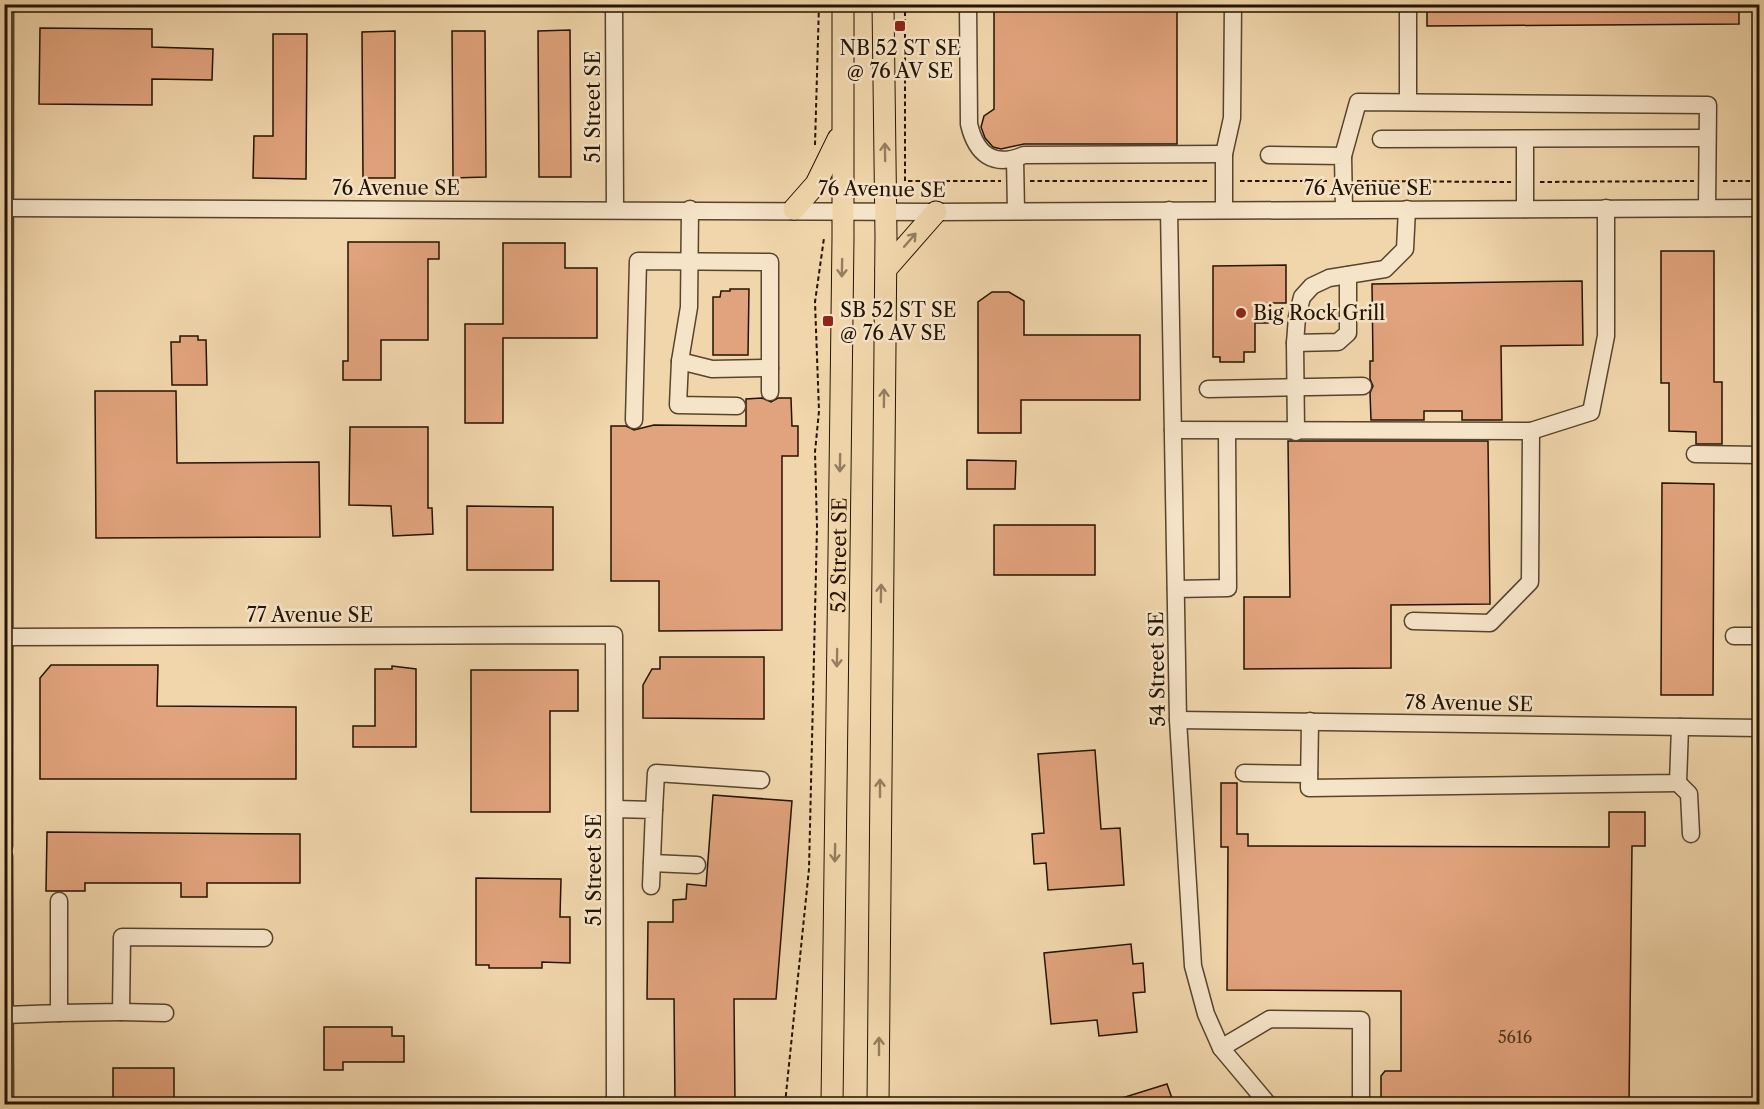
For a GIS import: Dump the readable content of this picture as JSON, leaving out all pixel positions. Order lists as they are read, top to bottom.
{
  "streets": {
    "main road": ["52 Street SE"],
    "street": [
      "51 Street SE",
      "76 Avenue SE",
      "77 Avenue SE",
      "54 Street SE",
      "78 Avenue SE"
    ]
  },
  "crossings": [
    ["51 Street SE", "76 Avenue SE"],
    ["51 Street SE", "77 Avenue SE"],
    ["76 Avenue SE", "52 Street SE"],
    ["76 Avenue SE", "54 Street SE"],
    ["54 Street SE", "78 Avenue SE"]
  ],
  "places": {
    "transit": ["NB 52 ST SE @ 76 AV SE", "SB 52 ST SE @ 76 AV SE"],
    "other": ["Big Rock Grill"]
  },
  "house_numbers": ["5616"]
}
